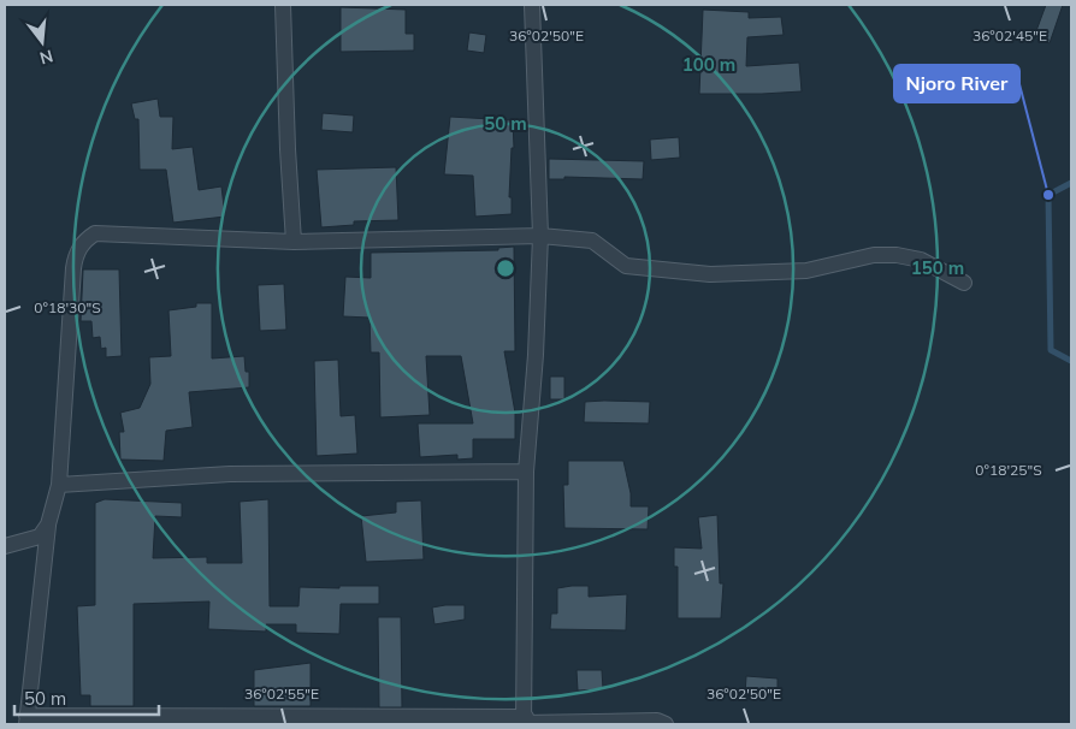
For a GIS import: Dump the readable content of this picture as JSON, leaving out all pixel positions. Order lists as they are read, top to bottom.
{
  "places": ["Njoro River"],
  "scale_bar": "50 m",
  "north": "bottom",
  "coordinates": [
    "36°02'50\"E",
    "36°02'45\"E",
    "0°18'30\"S",
    "0°18'25\"S",
    "36°02'55\"E"
  ],
  "rings": ["100 m", "50 m", "150 m"]
}
